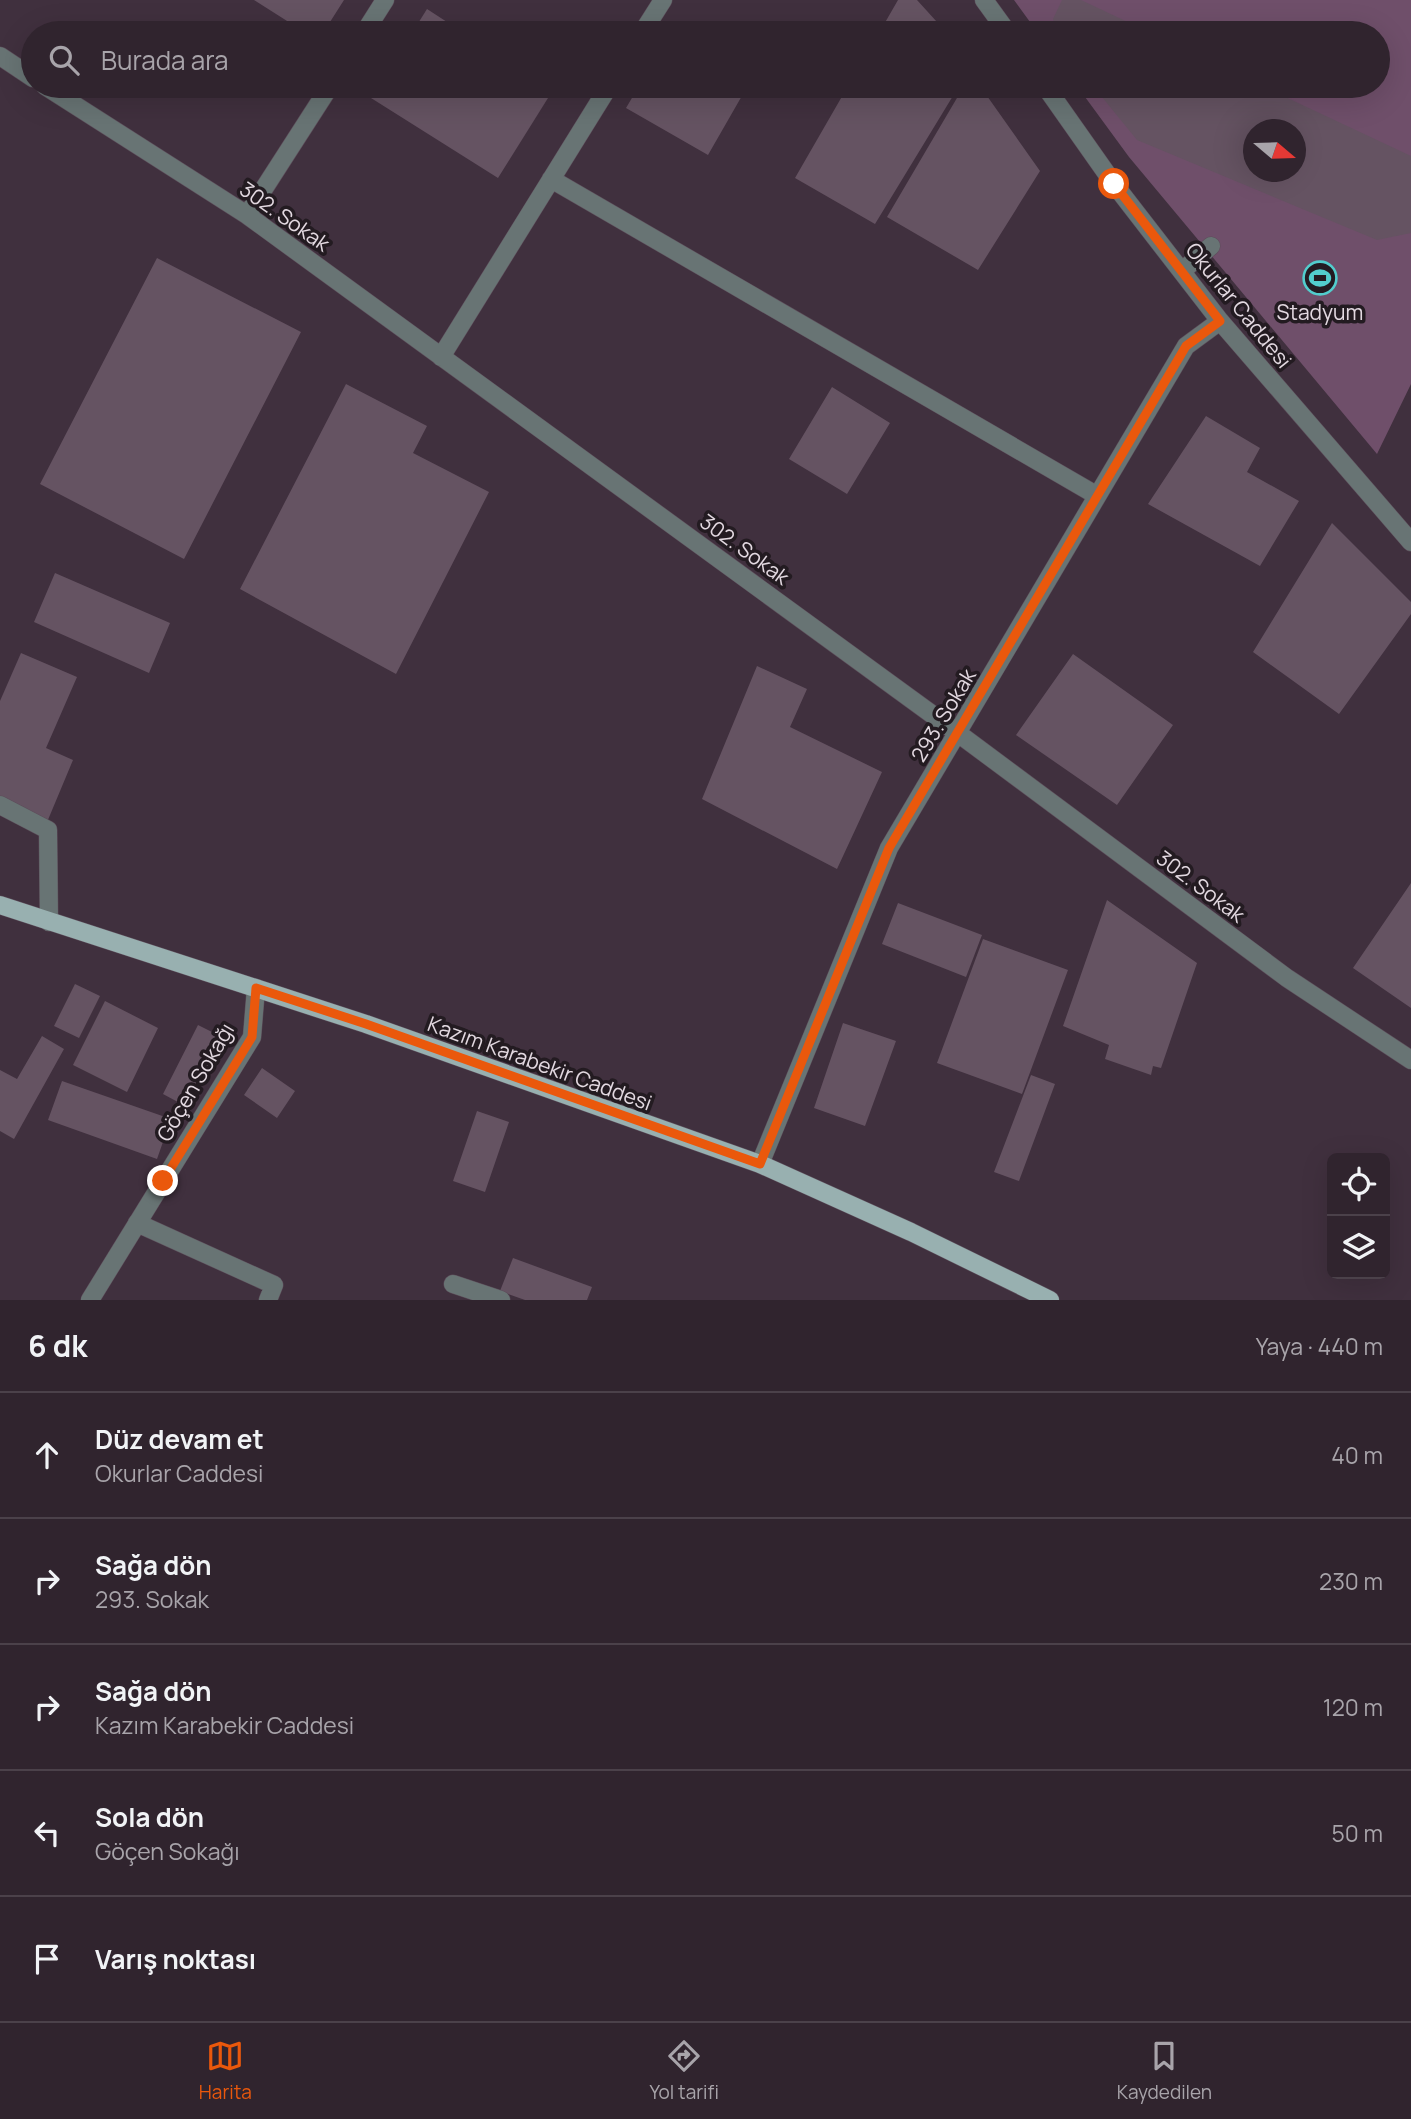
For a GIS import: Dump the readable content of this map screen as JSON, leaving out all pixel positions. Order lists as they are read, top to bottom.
{
  "streets": {
    "main road": ["Kazım Karabekir Caddesi"],
    "street": [
      "302. Sokak",
      "Okurlar Caddesi",
      "293. Sokak",
      "Göçen Sokağı"
    ]
  },
  "crossings": [
    ["302. Sokak", "293. Sokak"],
    ["Okurlar Caddesi", "293. Sokak"],
    ["293. Sokak", "Kazım Karabekir Caddesi"],
    ["Kazım Karabekir Caddesi", "Göçen Sokağı"]
  ],
  "places": {
    "sports": ["Stadyum"]
  },
  "north": "right",
  "page": {
    "search": "Burada ara",
    "heading": ["6 dk", "Yaya · 440 m"],
    "list": [
      ["Düz devam et", "Okurlar Caddesi", "40 m"],
      ["Sağa dön", "293. Sokak", "230 m"],
      ["Sağa dön", "Kazım Karabekir Caddesi", "120 m"],
      ["Sola dön", "Göçen Sokağı", "50 m"],
      "Varış noktası"
    ],
    "nav": ["Harita", "Yol tarifi", "Kaydedilen"]
  }
}
